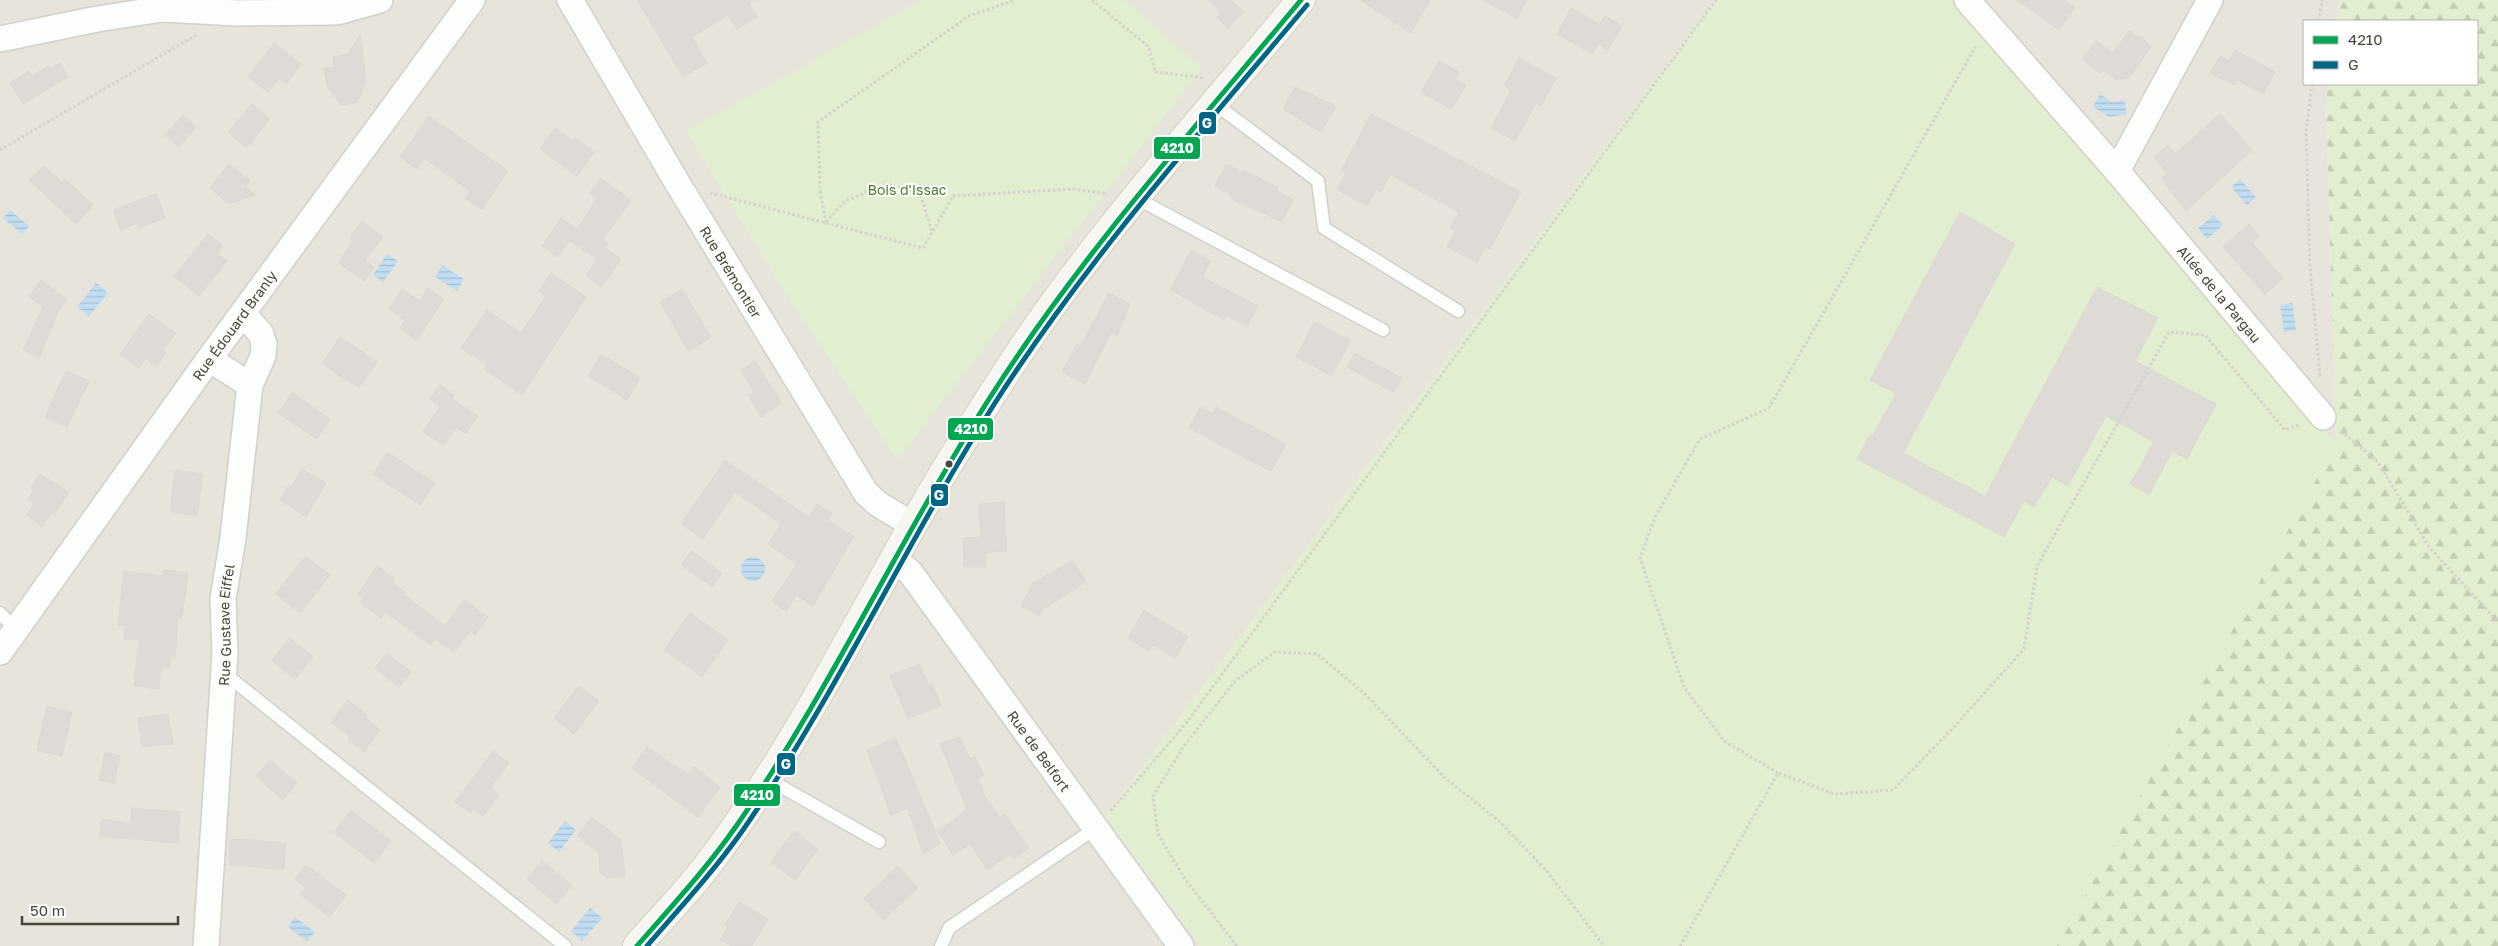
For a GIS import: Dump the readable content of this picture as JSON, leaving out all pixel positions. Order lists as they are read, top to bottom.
{
  "streets": {
    "street": [
      "Rue Brémontier",
      "Allée de la Pargau",
      "Rue Édouard Branly",
      "Rue Gustave Eiffel",
      "Rue de Belfort"
    ]
  },
  "crossings": [
    ["Rue Édouard Branly", "Rue Gustave Eiffel"]
  ],
  "parks": ["Bois d'Issac"],
  "lines": ["transit line 4210", "transit line G"],
  "legend": ["4210", "G"],
  "scale_bar": "50 m"
}
